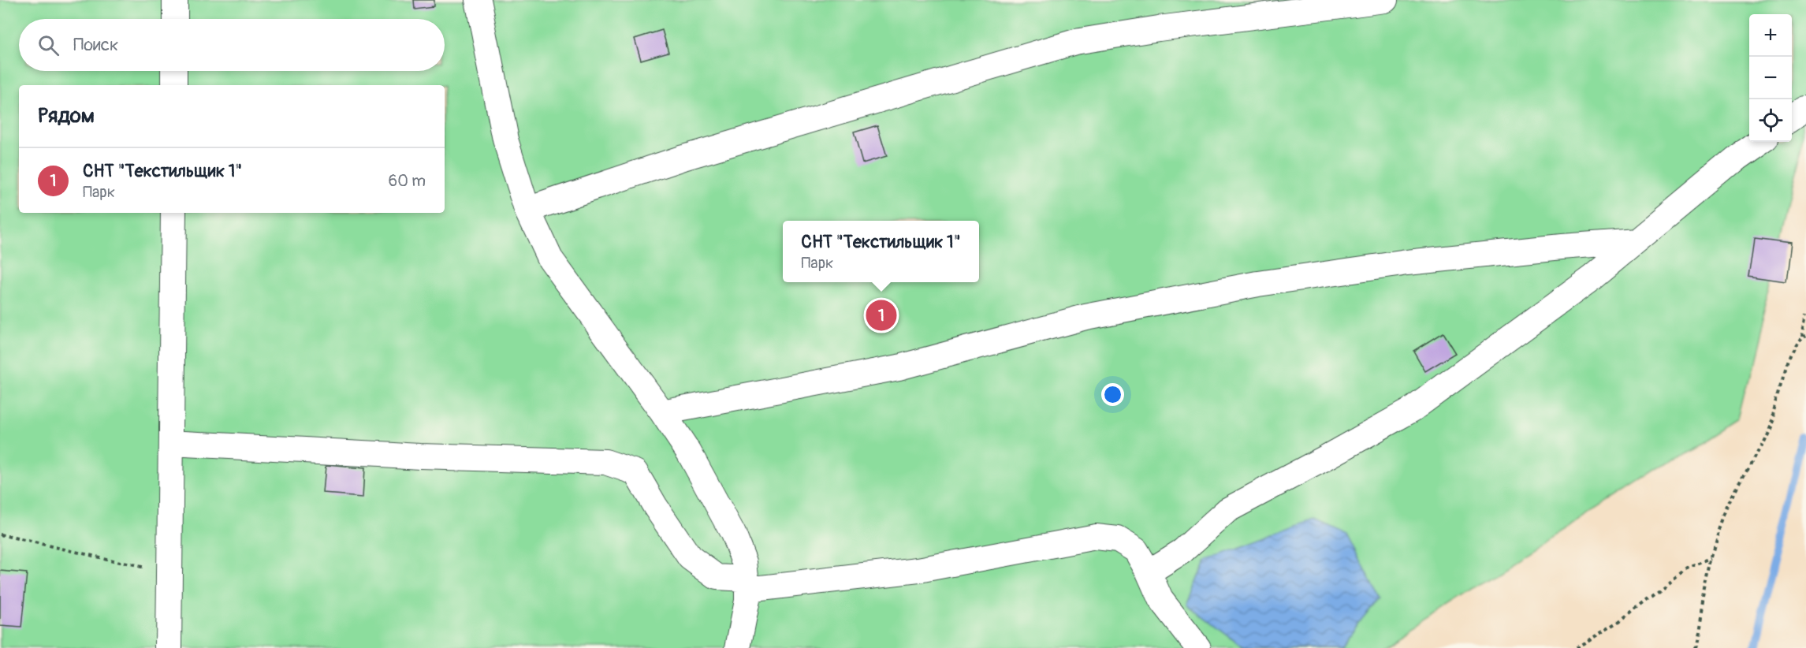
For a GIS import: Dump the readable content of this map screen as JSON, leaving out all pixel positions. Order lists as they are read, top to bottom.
{
  "page": {
    "map_buttons": ["+", "−"],
    "search": "Поиск",
    "heading": "Рядом",
    "list": [
      {
        "mark": "1",
        "name": "СНТ \"Текстильщик 1\"",
        "note": "Парк",
        "value": "60 m"
      }
    ],
    "popup": ["СНТ \"Текстильщик 1\"", "Парк"],
    "pins": "1"
  }
}
